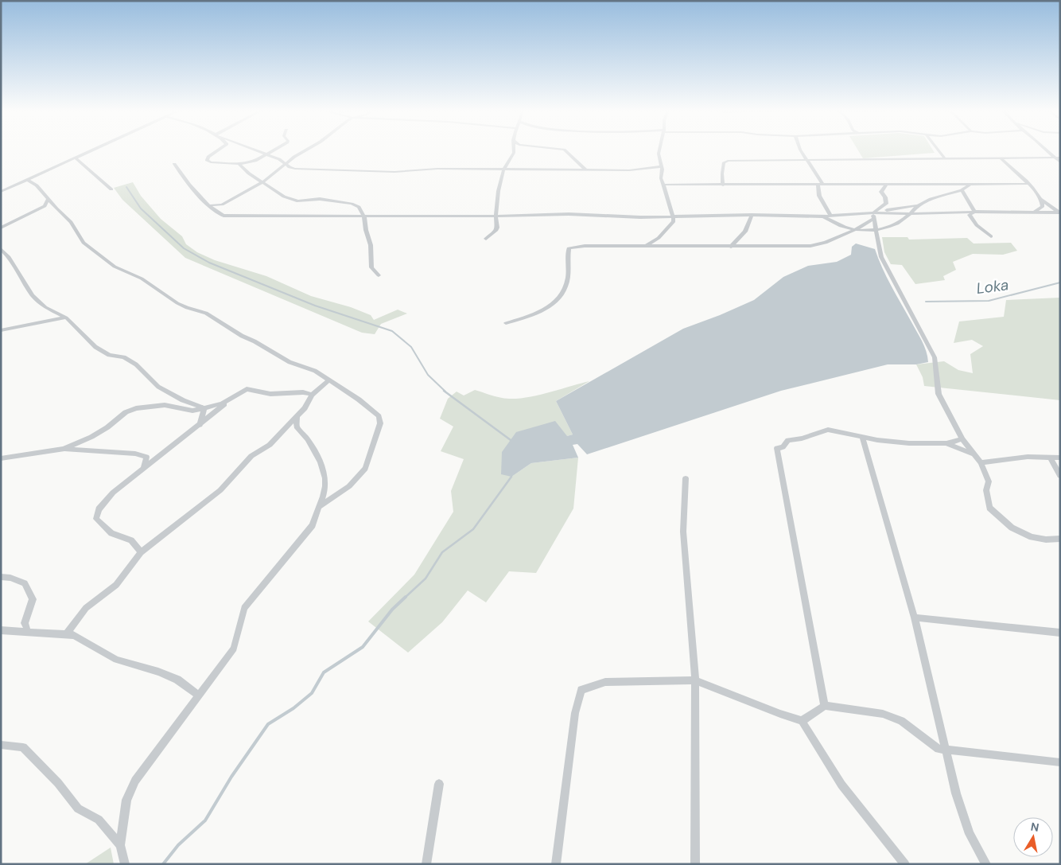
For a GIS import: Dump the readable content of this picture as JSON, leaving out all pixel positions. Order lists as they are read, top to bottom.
{
  "water": ["Loka"],
  "north": "top"
}
